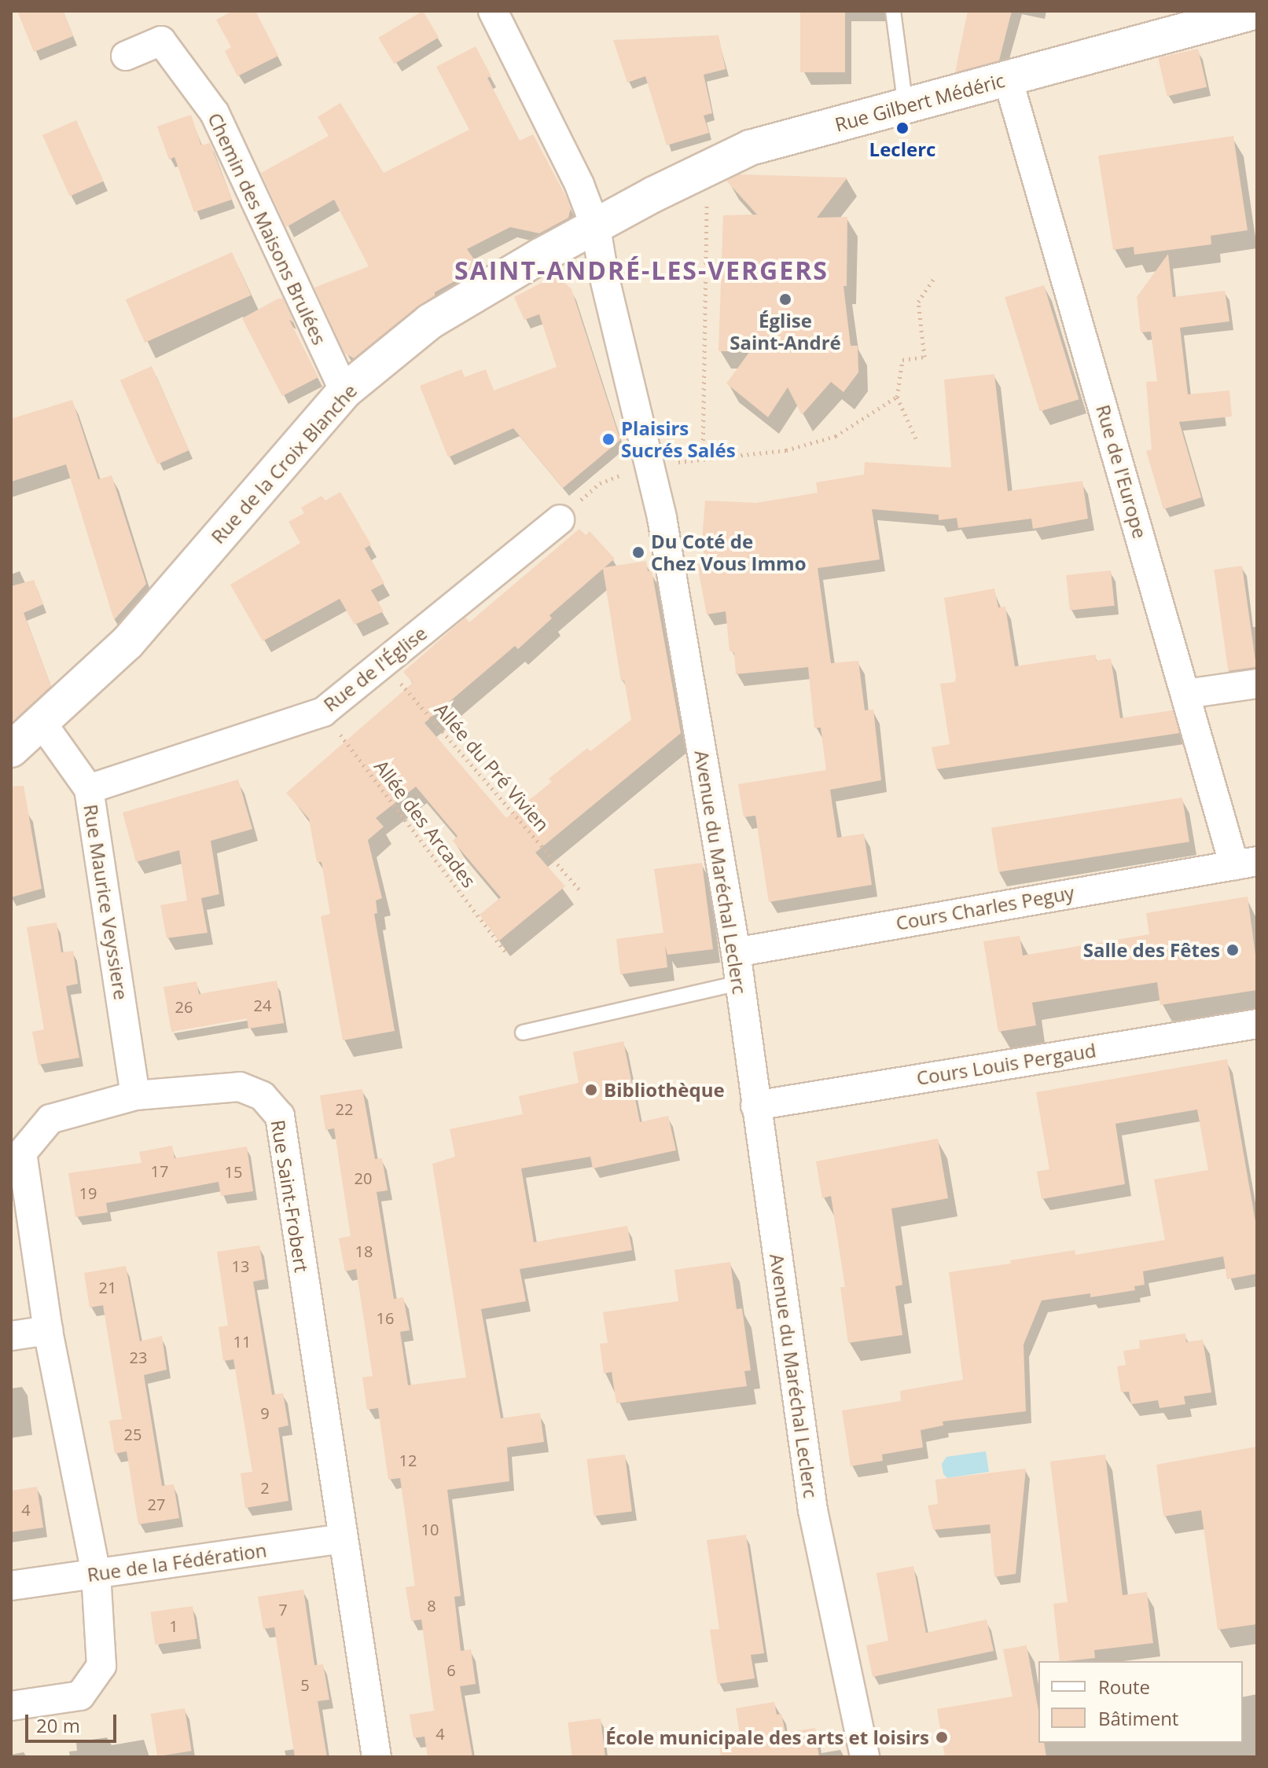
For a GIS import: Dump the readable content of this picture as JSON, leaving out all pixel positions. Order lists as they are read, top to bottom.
{
  "streets": {
    "street": [
      "Rue Gilbert Médéric",
      "Chemin des Maisons Brulées",
      "Rue de la Croix Blanche",
      "Rue de l'Europe",
      "Rue de l'Église",
      "Avenue du Maréchal Leclerc",
      "Rue Maurice Veyssiere",
      "Cours Charles Peguy",
      "Cours Louis Pergaud",
      "Rue Saint-Frobert",
      "Rue de la Fédération"
    ],
    "path": ["Allée du Pré Vivien", "Allée des Arcades"]
  },
  "crossings": [
    ["Rue Gilbert Médéric", "Rue de la Croix Blanche"],
    ["Rue Gilbert Médéric", "Rue de l'Europe"],
    ["Rue Gilbert Médéric", "Avenue du Maréchal Leclerc"],
    ["Chemin des Maisons Brulées", "Rue de la Croix Blanche"],
    ["Rue de la Croix Blanche", "Avenue du Maréchal Leclerc"],
    ["Rue de la Croix Blanche", "Rue Maurice Veyssiere"],
    ["Rue de l'Europe", "Cours Charles Peguy"],
    ["Rue de l'Église", "Allée du Pré Vivien"],
    ["Rue de l'Église", "Allée des Arcades"],
    ["Rue de l'Église", "Rue Maurice Veyssiere"],
    ["Avenue du Maréchal Leclerc", "Cours Charles Peguy"],
    ["Avenue du Maréchal Leclerc", "Cours Louis Pergaud"],
    ["Rue Maurice Veyssiere", "Rue Saint-Frobert"],
    ["Rue Saint-Frobert", "Rue de la Fédération"]
  ],
  "districts": ["SAINT-ANDRÉ-LES-VERGERS"],
  "places": [
    "Leclerc",
    "Église Saint-André",
    "Plaisirs Sucrés Salés",
    "Du Coté de Chez Vous Immo",
    "Salle des Fêtes",
    "Bibliothèque",
    "École municipale des arts et loisirs"
  ],
  "house_numbers": [
    "24",
    "26",
    "22",
    "17",
    "15",
    "20",
    "19",
    "18",
    "13",
    "21",
    "16",
    "11",
    "23",
    "9",
    "25",
    "12",
    "2",
    "27",
    "4",
    "10",
    "8",
    "7",
    "1",
    "6",
    "5",
    "4"
  ],
  "legend": ["Route", "Bâtiment"],
  "scale_bar": "20 m"
}
